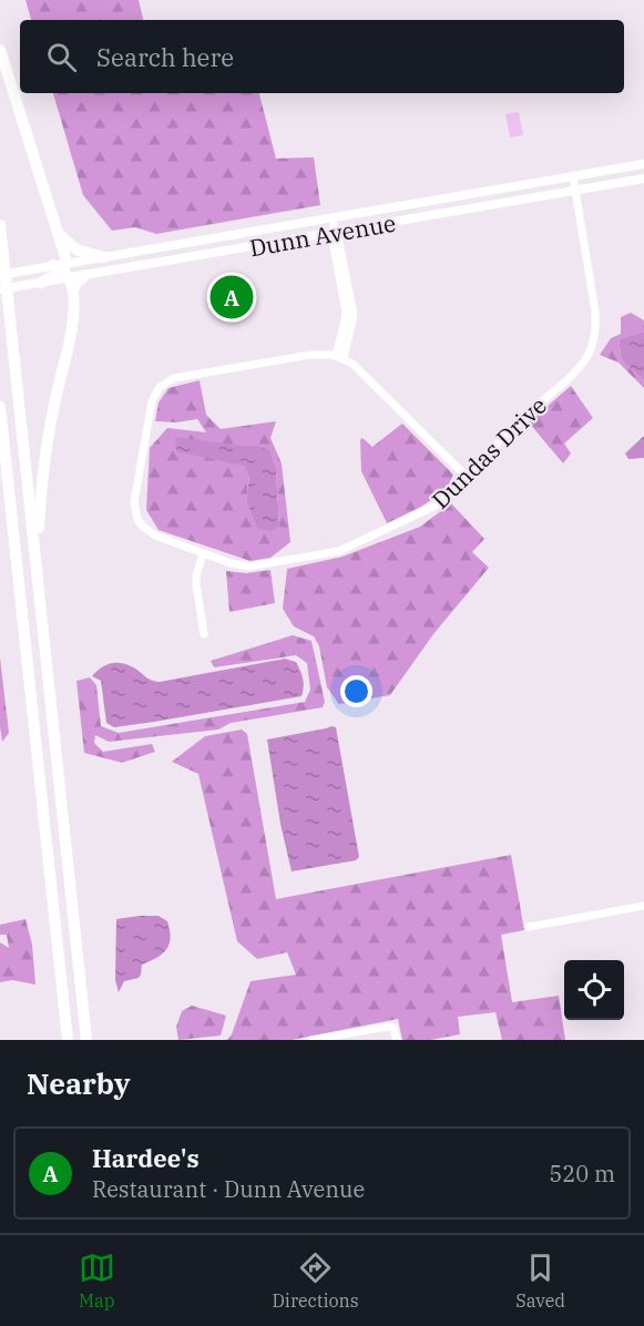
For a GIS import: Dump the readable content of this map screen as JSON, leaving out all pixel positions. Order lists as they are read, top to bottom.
{
  "streets": {
    "main road": ["Dunn Avenue"],
    "street": ["Dundas Drive"]
  },
  "crossings": [
    ["Dunn Avenue", "Dundas Drive"]
  ],
  "page": {
    "search": "Search here",
    "pins": "A",
    "heading": "Nearby",
    "list": [
      {
        "mark": "A",
        "name": "Hardee's",
        "note": "Restaurant · Dunn Avenue",
        "value": "520 m"
      }
    ],
    "nav": ["Map", "Directions", "Saved"]
  }
}
